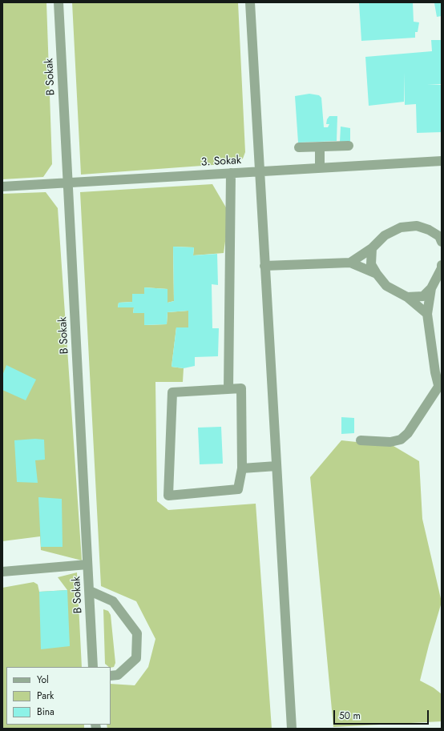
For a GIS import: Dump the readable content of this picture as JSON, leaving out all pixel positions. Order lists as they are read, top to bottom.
{
  "streets": {
    "lane": ["B Sokak", "3. Sokak"]
  },
  "crossings": [
    ["B Sokak", "3. Sokak"]
  ],
  "legend": ["Yol", "Park", "Bina"],
  "scale_bar": "50 m"
}
